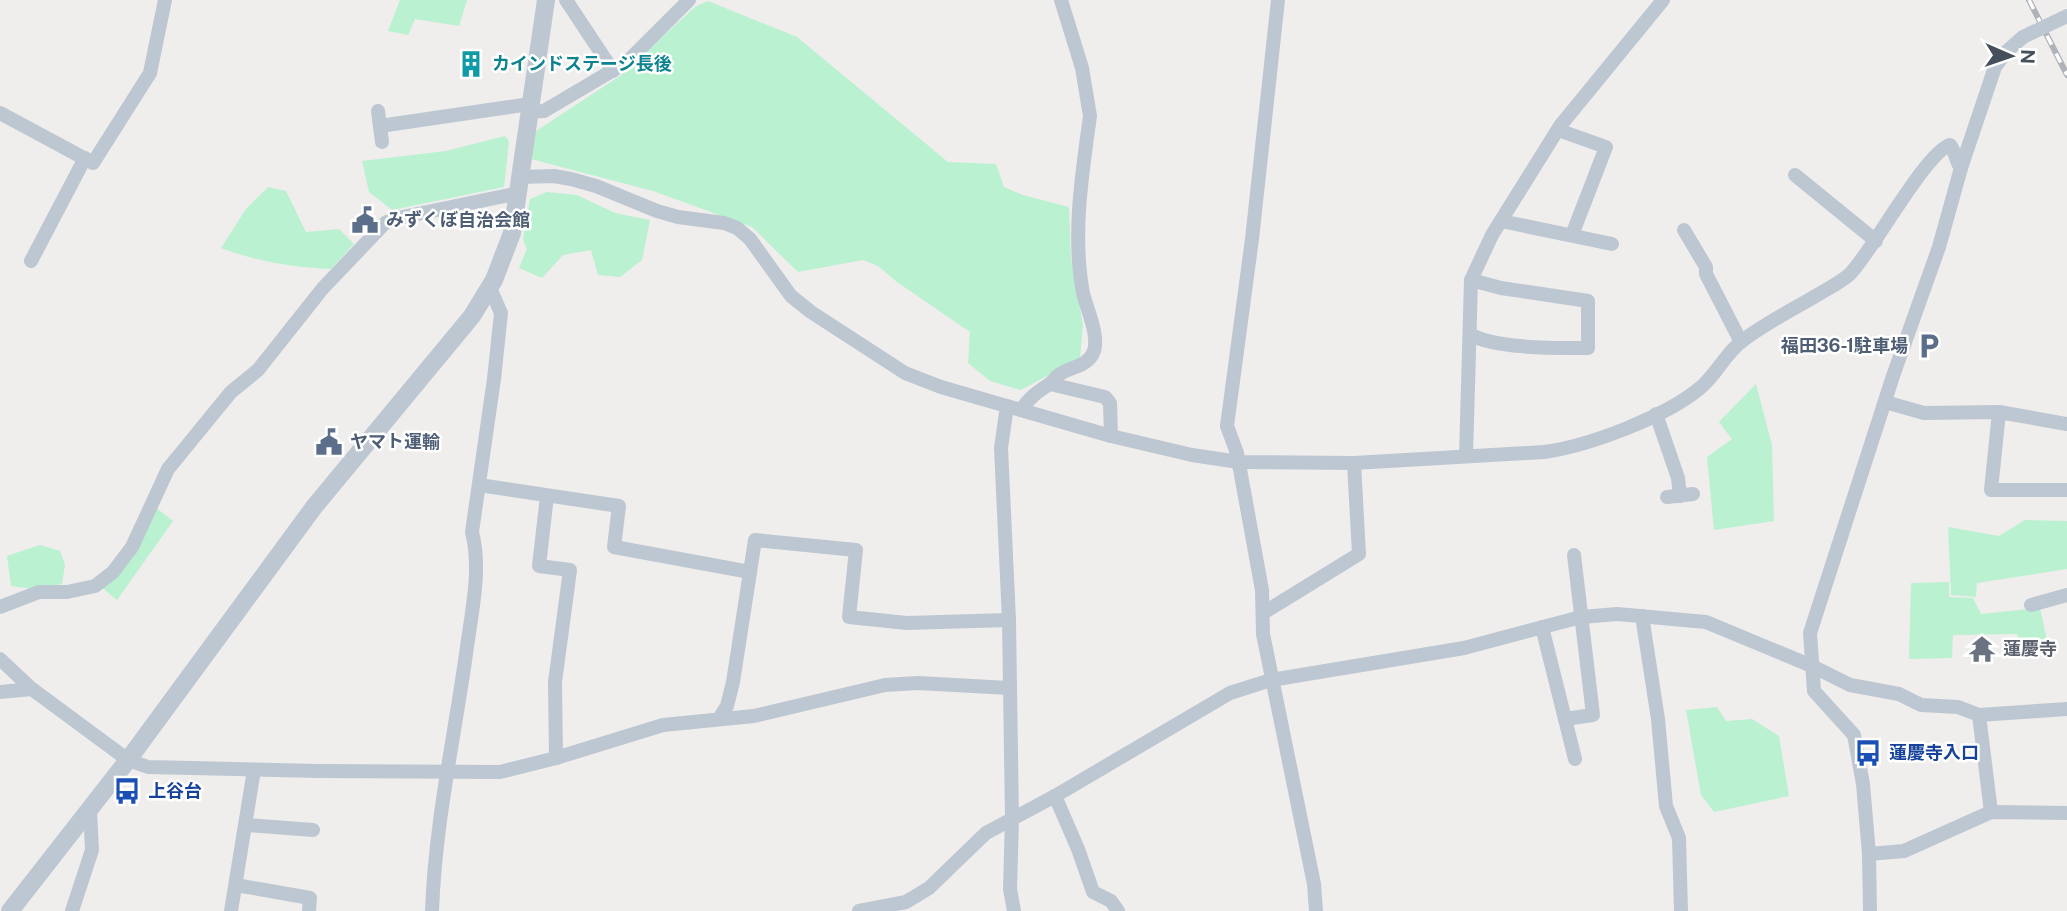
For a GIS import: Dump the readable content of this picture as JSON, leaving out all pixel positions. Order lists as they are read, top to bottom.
{
  "places": {
    "building": ["カインドステージ長後"],
    "public building": ["みずくぼ自治会館", "ヤマト運輸"],
    "parking": ["福田36-1駐車場"],
    "temple": ["蓮慶寺"],
    "bus stop": ["蓮慶寺入口", "上谷台"]
  },
  "north": "right"
}
